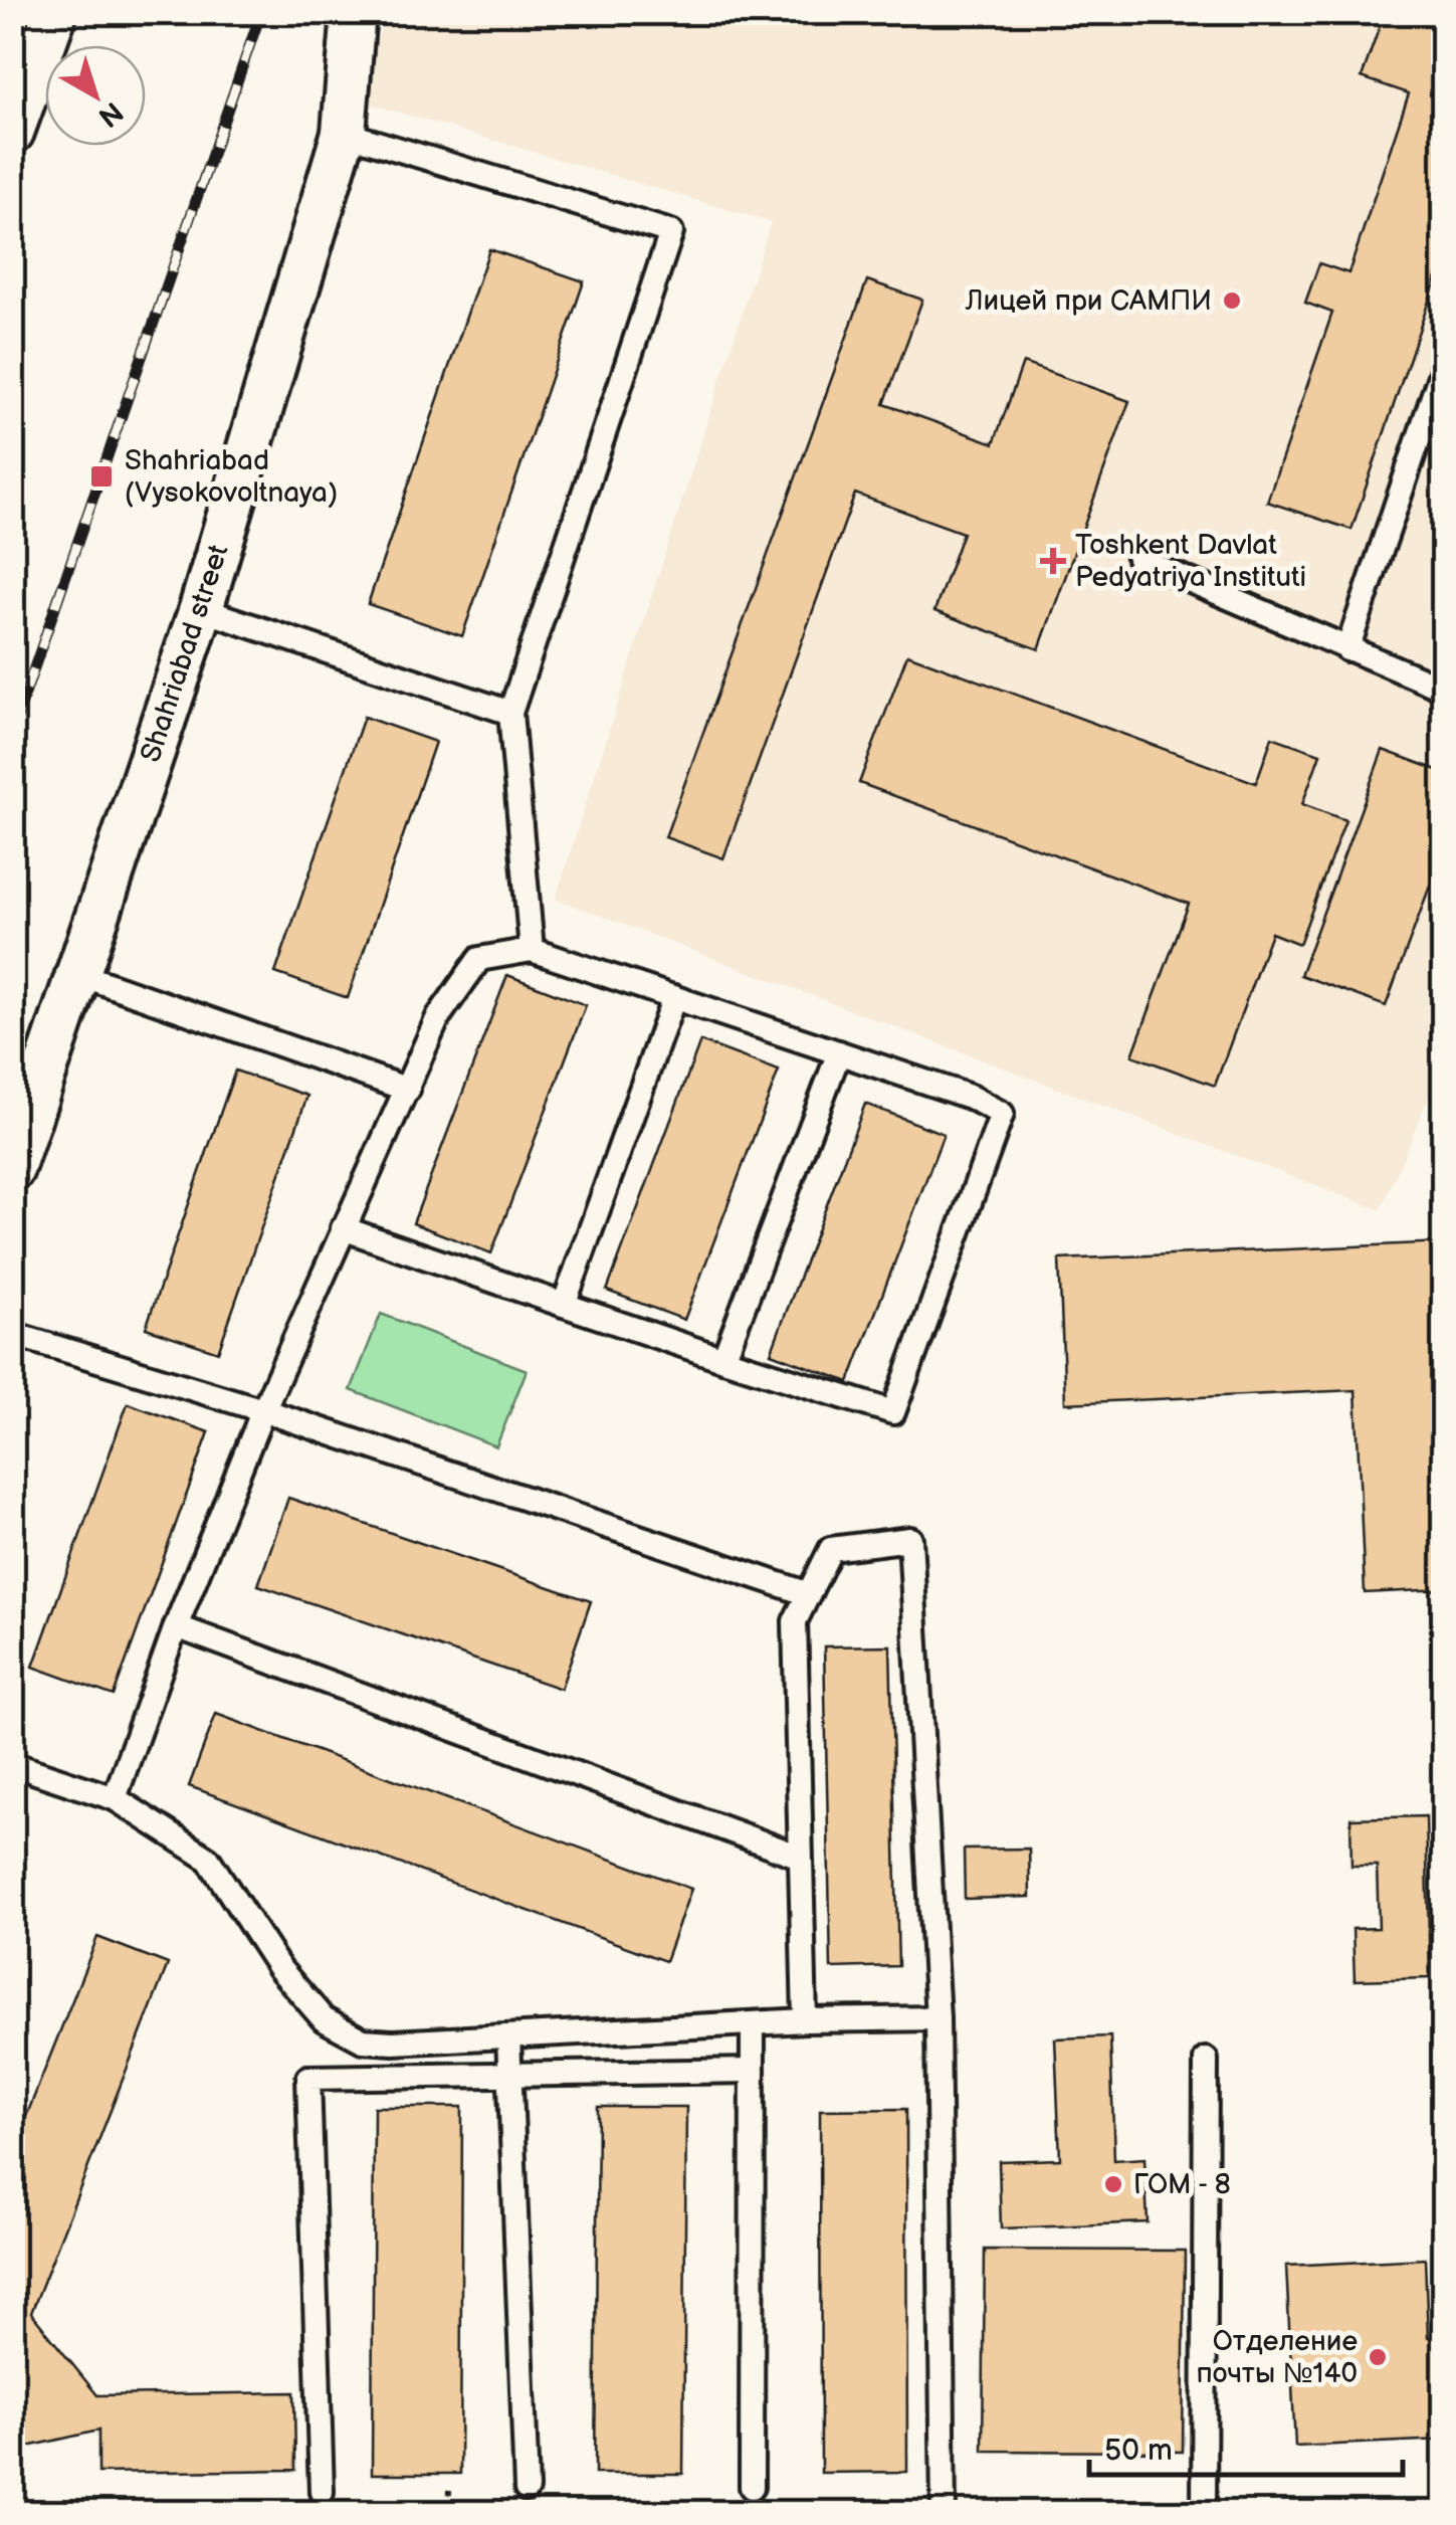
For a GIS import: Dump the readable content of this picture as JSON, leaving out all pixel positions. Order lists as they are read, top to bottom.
{
  "streets": {
    "street": ["Shahriabad street"]
  },
  "places": {
    "other": ["Лицей при САМПИ", "ГОМ - 8", "Отделение почты №140"],
    "transit": ["Shahriabad (Vysokovoltnaya)"],
    "health": ["Toshkent Davlat Pedyatriya Instituti"]
  },
  "scale_bar": "50 m",
  "north": "bottom right"
}
